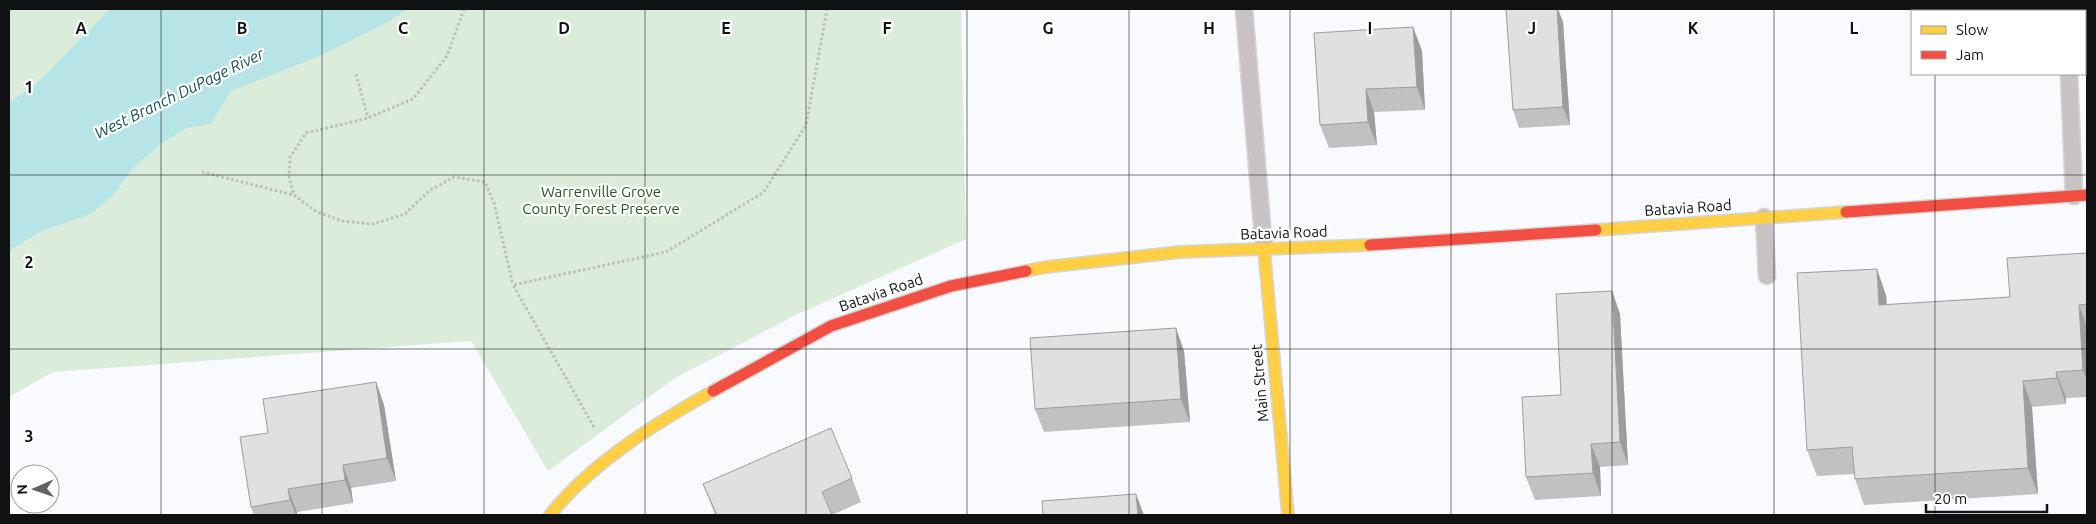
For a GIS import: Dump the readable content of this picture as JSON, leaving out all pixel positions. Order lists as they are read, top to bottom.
{
  "streets": {
    "main road": ["Batavia Road", "Main Street"]
  },
  "crossings": [
    ["Batavia Road", "Main Street"]
  ],
  "water": ["West Branch DuPage River"],
  "parks": ["Warrenville Grove County Forest Preserve"],
  "legend": ["Slow", "Jam"],
  "scale_bar": "20 m",
  "north": "left",
  "grid": {
    "columns": [
      "A",
      "B",
      "C",
      "D",
      "E",
      "F",
      "G",
      "H",
      "I",
      "J",
      "K",
      "L"
    ],
    "rows": ["1", "2", "3"]
  }
}
